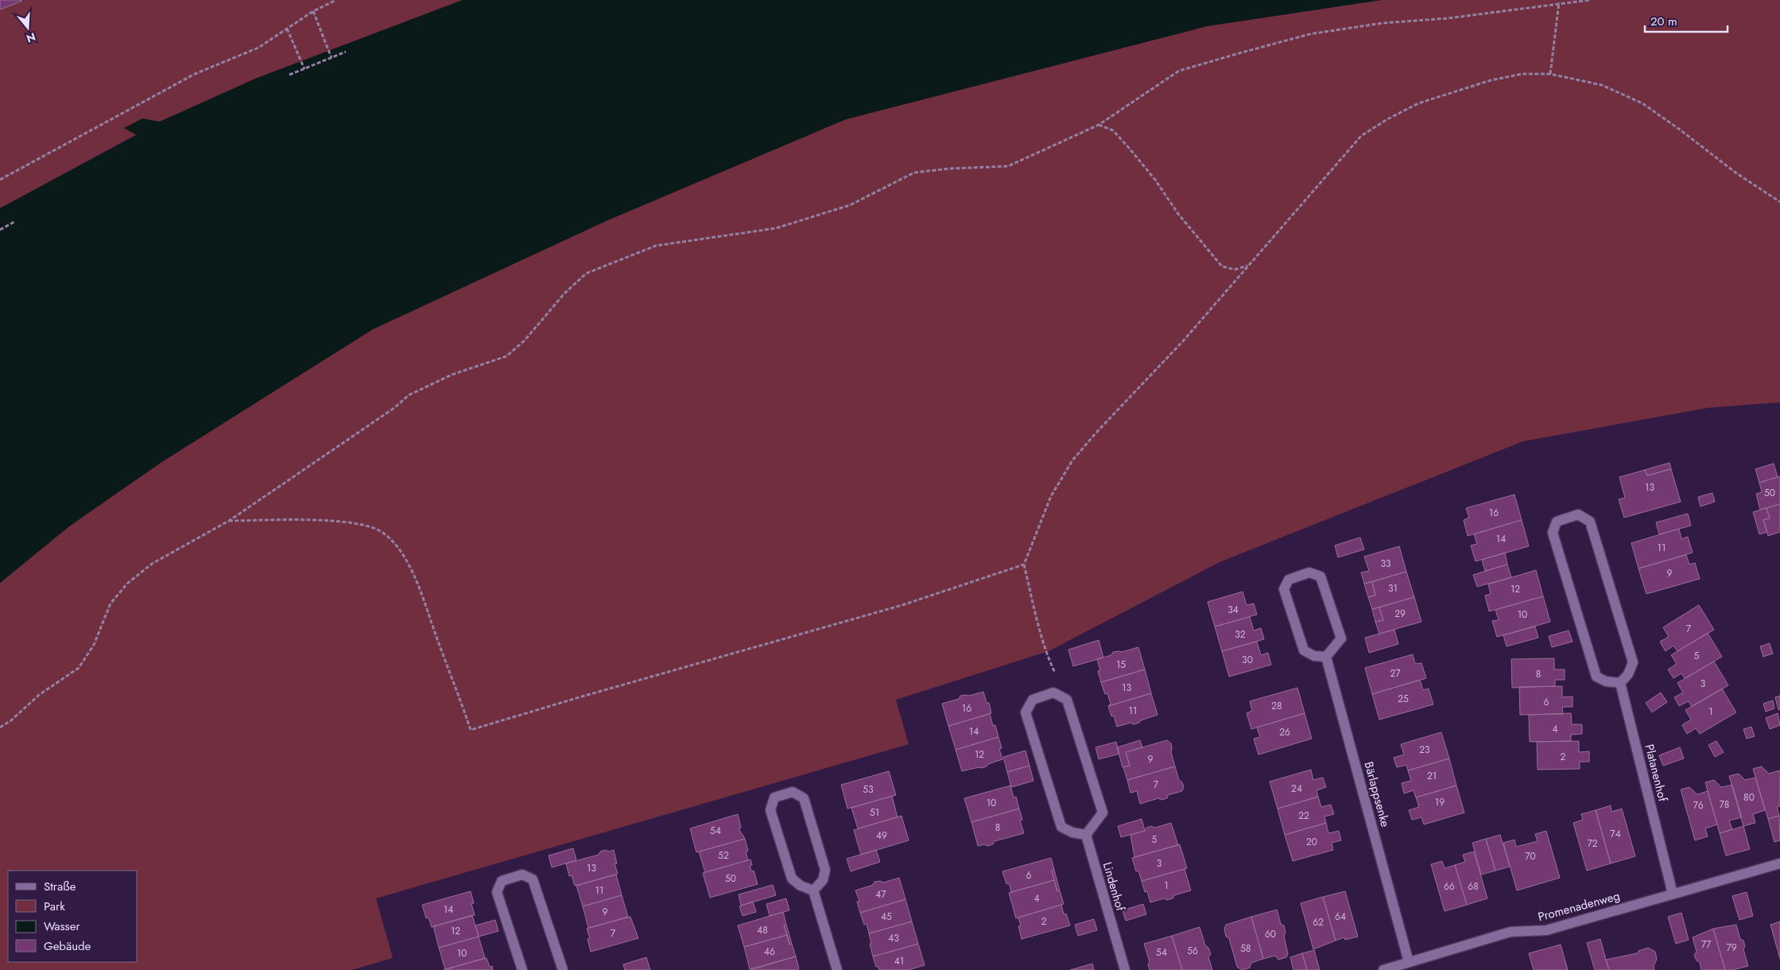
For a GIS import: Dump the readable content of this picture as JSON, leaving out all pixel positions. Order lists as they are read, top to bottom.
{
  "streets": {
    "street": [
      "Platanenhof",
      "Bärlappsenke",
      "Lindenhof",
      "Promenadenweg"
    ]
  },
  "crossings": [
    ["Platanenhof", "Promenadenweg"],
    ["Bärlappsenke", "Promenadenweg"]
  ],
  "house_numbers": [
    "13",
    "50",
    "16",
    "14",
    "11",
    "33",
    "9",
    "31",
    "12",
    "34",
    "29",
    "10",
    "7",
    "32",
    "5",
    "30",
    "15",
    "27",
    "8",
    "3",
    "13",
    "25",
    "6",
    "28",
    "16",
    "11",
    "1",
    "4",
    "14",
    "26",
    "23",
    "12",
    "2",
    "9",
    "21",
    "7",
    "24",
    "53",
    "80",
    "19",
    "10",
    "78",
    "76",
    "51",
    "22",
    "8",
    "54",
    "74",
    "49",
    "5",
    "20",
    "72",
    "52",
    "70",
    "3",
    "13",
    "6",
    "50",
    "1",
    "66",
    "68",
    "11",
    "47",
    "4",
    "14",
    "9",
    "45",
    "64",
    "2",
    "62",
    "48",
    "12",
    "7",
    "60",
    "43",
    "77",
    "79",
    "58",
    "56",
    "46",
    "54",
    "10",
    "41"
  ],
  "legend": [
    "Straße",
    "Park",
    "Wasser",
    "Gebäude"
  ],
  "scale_bar": "20 m",
  "north": "bottom"
}
